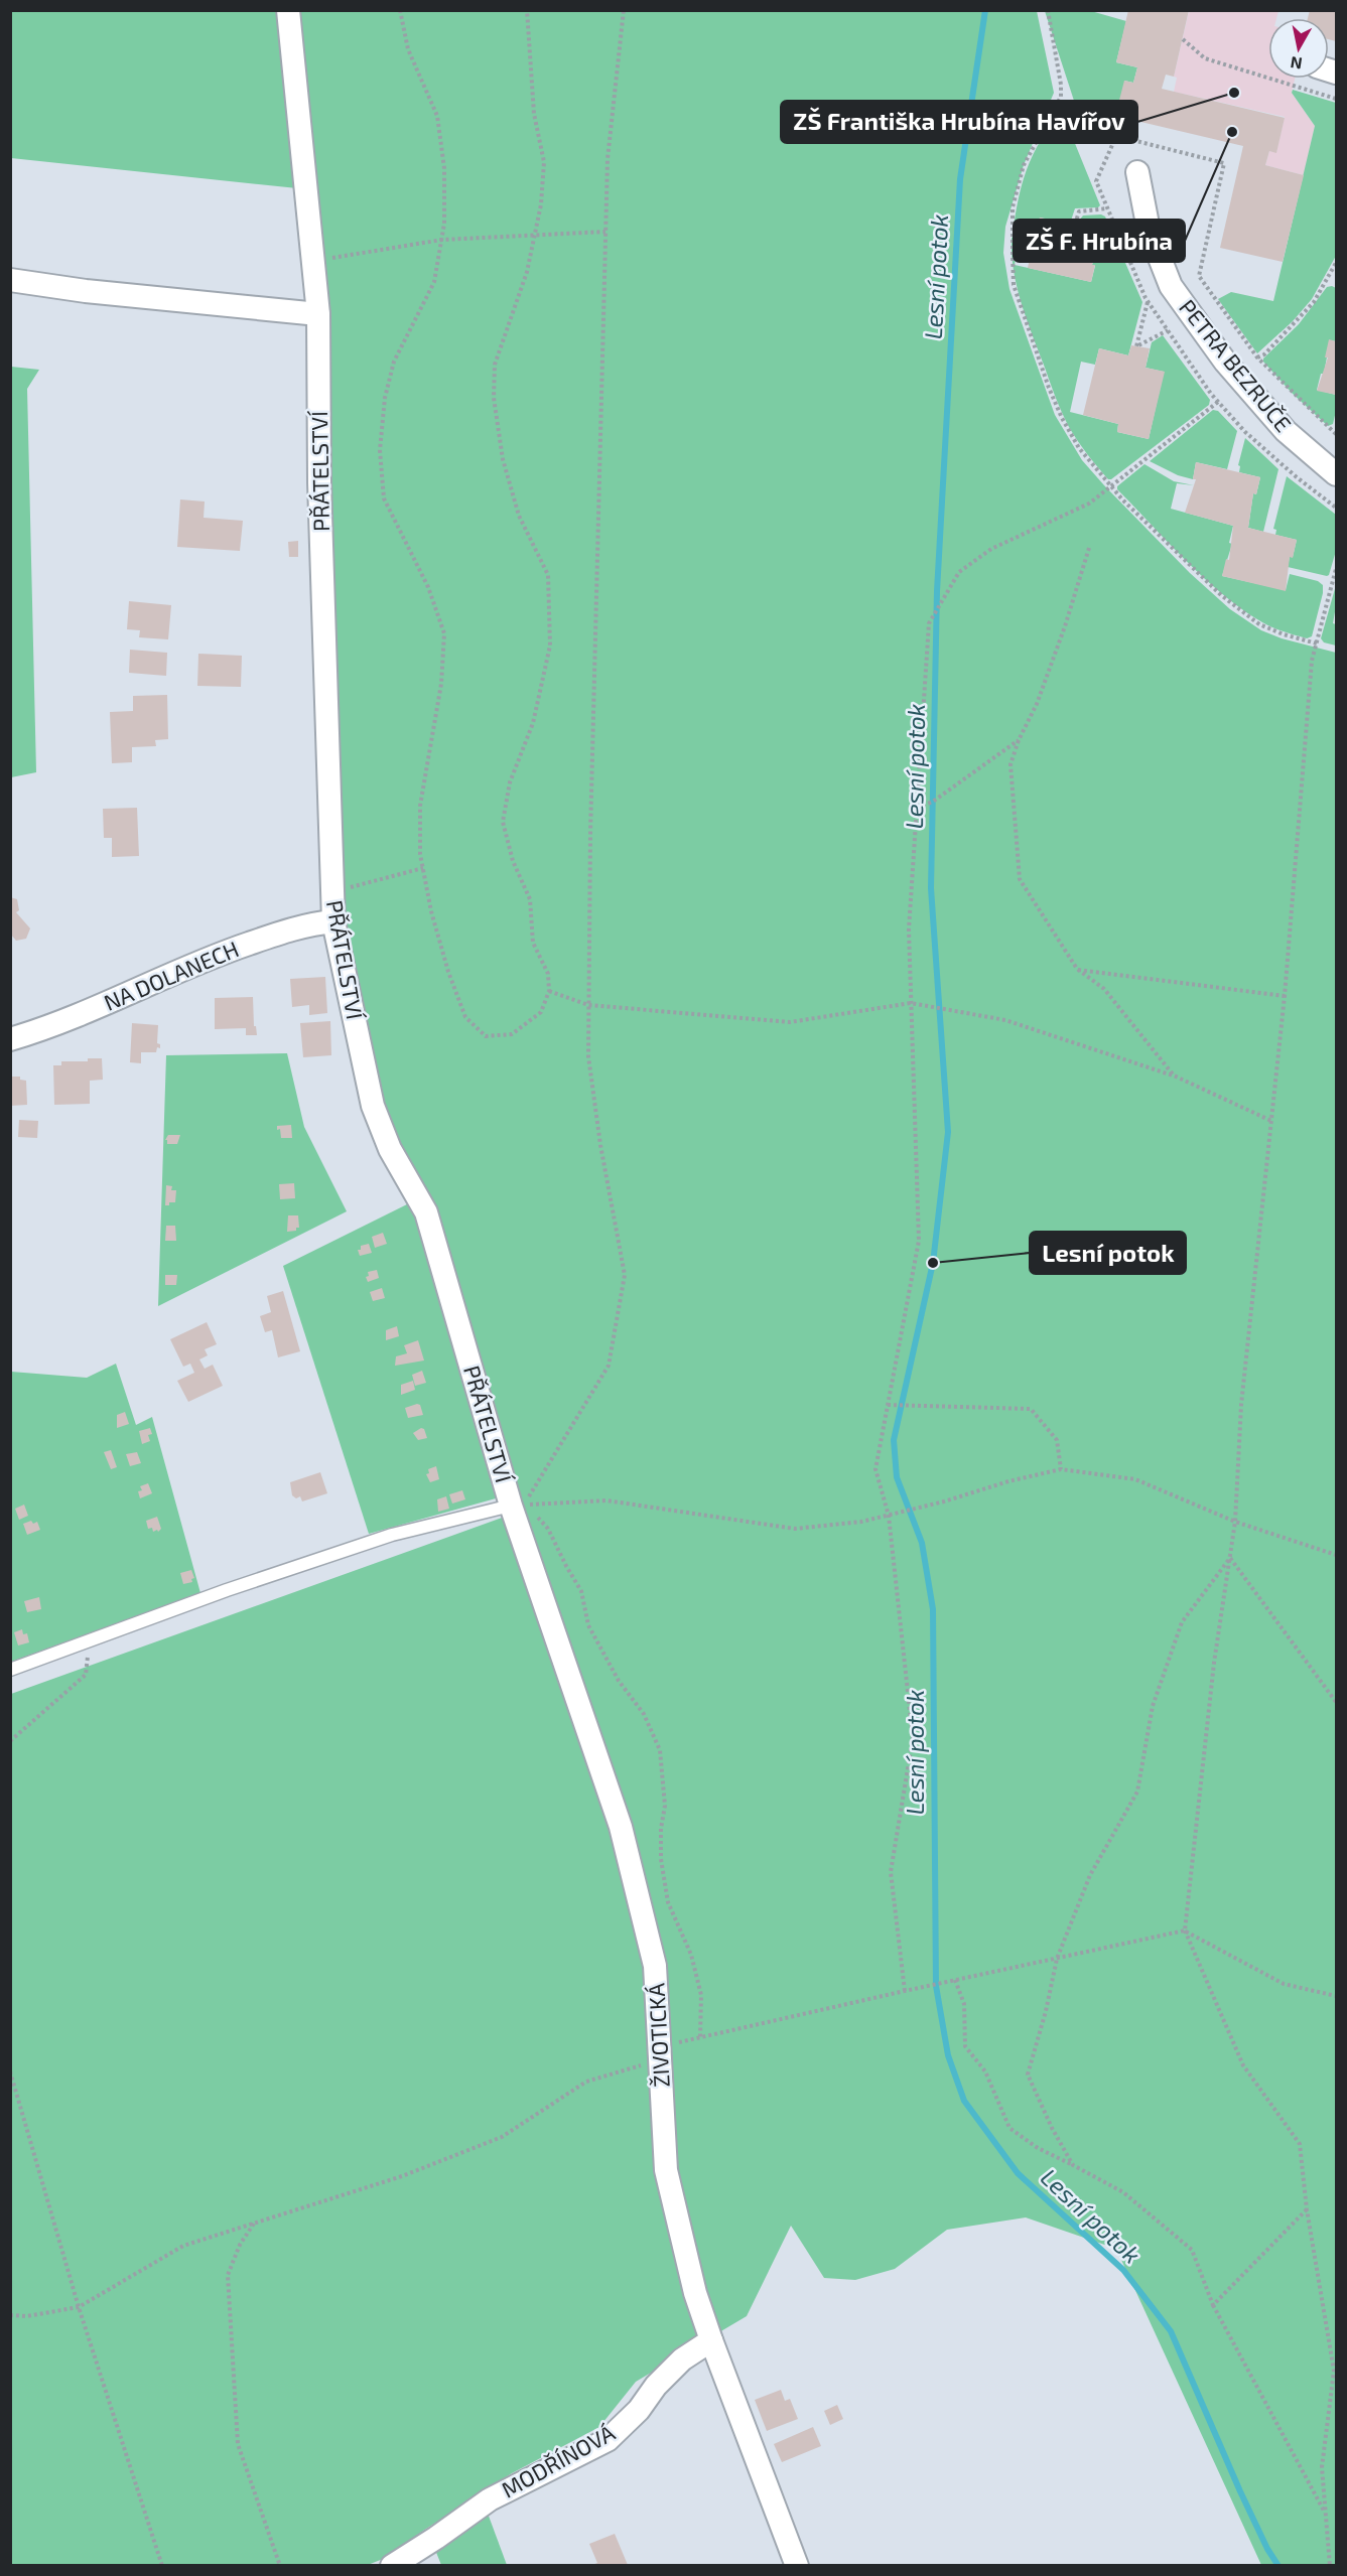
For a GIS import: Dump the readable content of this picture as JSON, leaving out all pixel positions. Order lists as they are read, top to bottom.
{
  "streets": {
    "street": [
      "PETRA BEZRUČE",
      "PŘÁTELSTVÍ",
      "NA DOLANECH",
      "ŽIVOTICKÁ",
      "MODŘÍNOVÁ"
    ]
  },
  "crossings": [
    ["PŘÁTELSTVÍ", "NA DOLANECH"],
    ["PŘÁTELSTVÍ", "ŽIVOTICKÁ"],
    ["ŽIVOTICKÁ", "MODŘÍNOVÁ"]
  ],
  "water": ["Lesní potok"],
  "places": ["ZŠ Františka Hrubína Havířov", "ZŠ F. Hrubína", "Lesní potok"],
  "north": "bottom"
}
